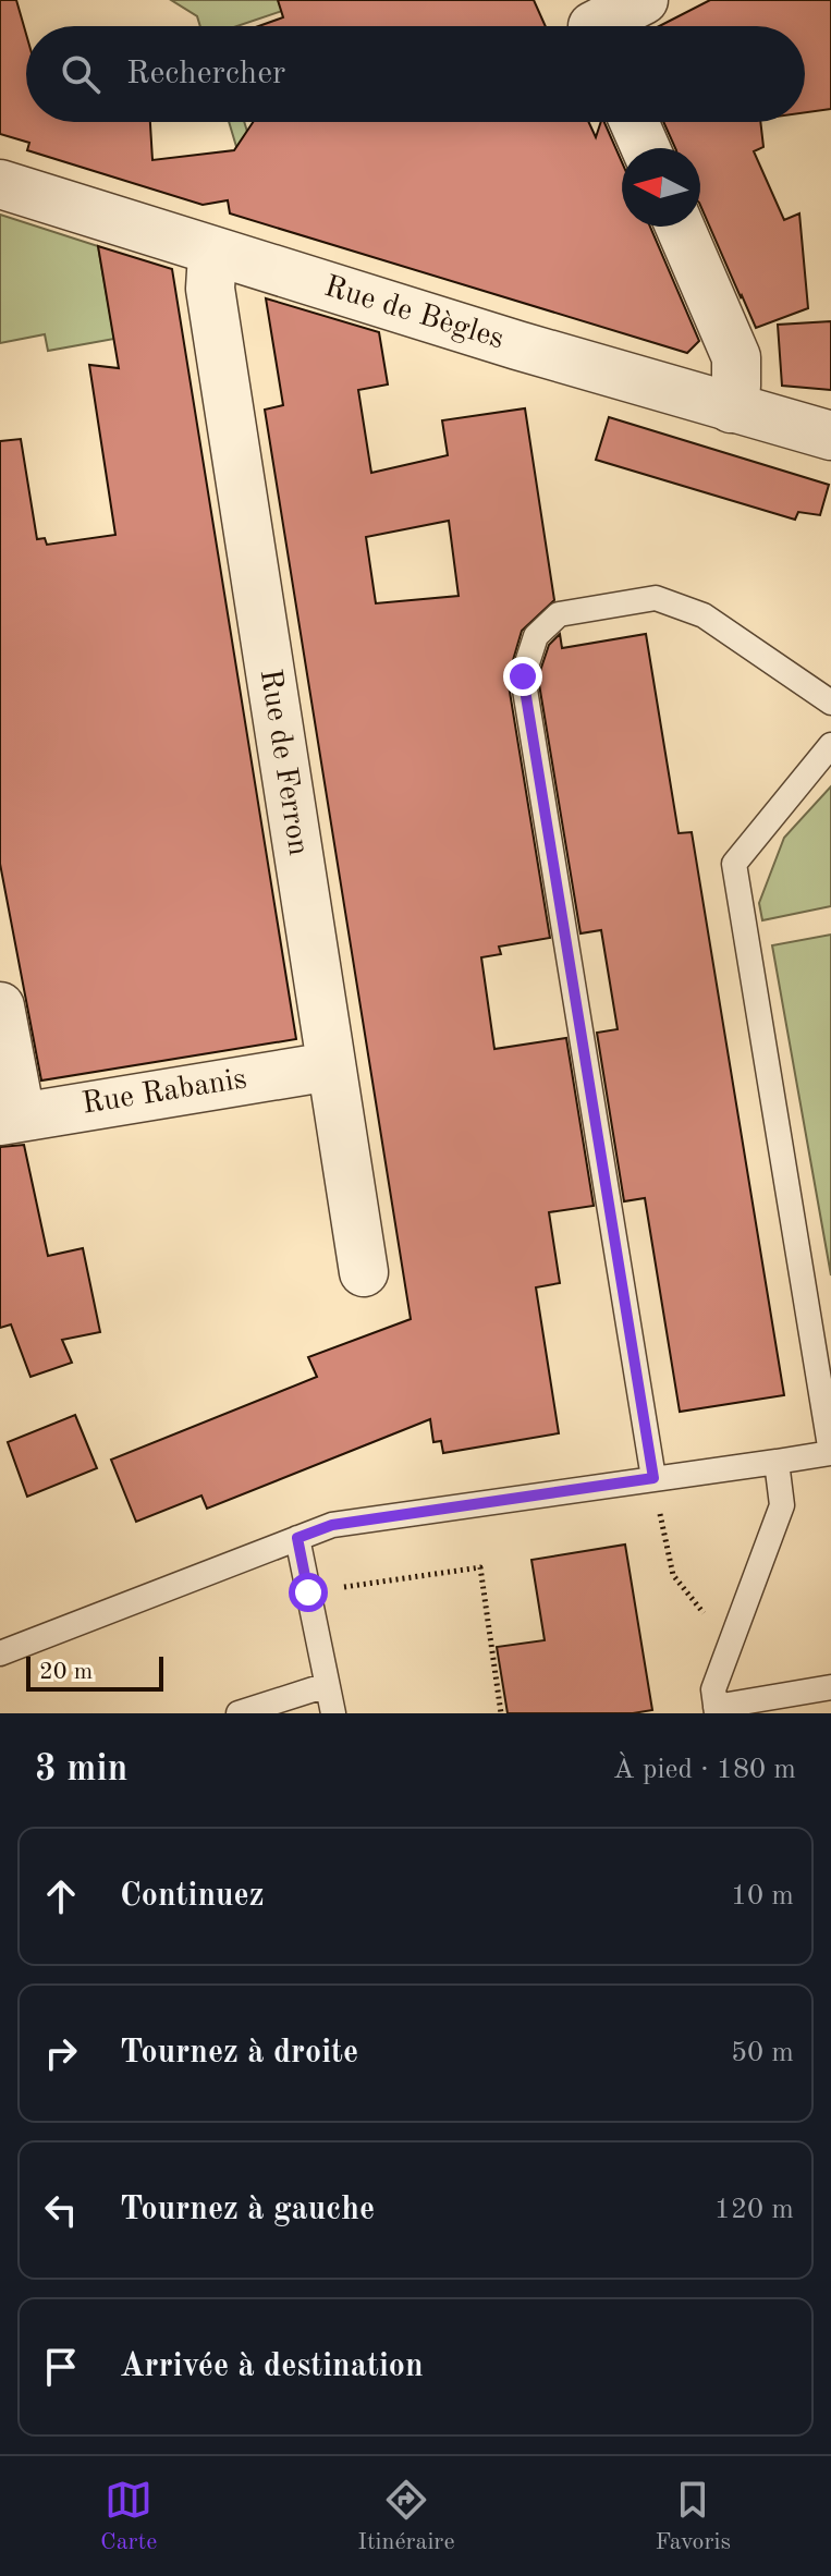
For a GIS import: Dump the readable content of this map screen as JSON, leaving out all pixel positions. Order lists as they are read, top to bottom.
{
  "streets": {
    "street": ["Rue de Bègles", "Rue de Ferron", "Rue Rabanis"]
  },
  "crossings": [
    ["Rue de Bègles", "Rue de Ferron"],
    ["Rue de Ferron", "Rue Rabanis"]
  ],
  "scale_bar": "20 m",
  "north": "left",
  "page": {
    "search": "Rechercher",
    "scale": "20 m",
    "heading": ["3 min", "À pied · 180 m"],
    "list": [
      ["Continuez", "10 m"],
      ["Tournez à droite", "50 m"],
      ["Tournez à gauche", "120 m"],
      "Arrivée à destination"
    ],
    "nav": ["Carte", "Itinéraire", "Favoris"]
  }
}
